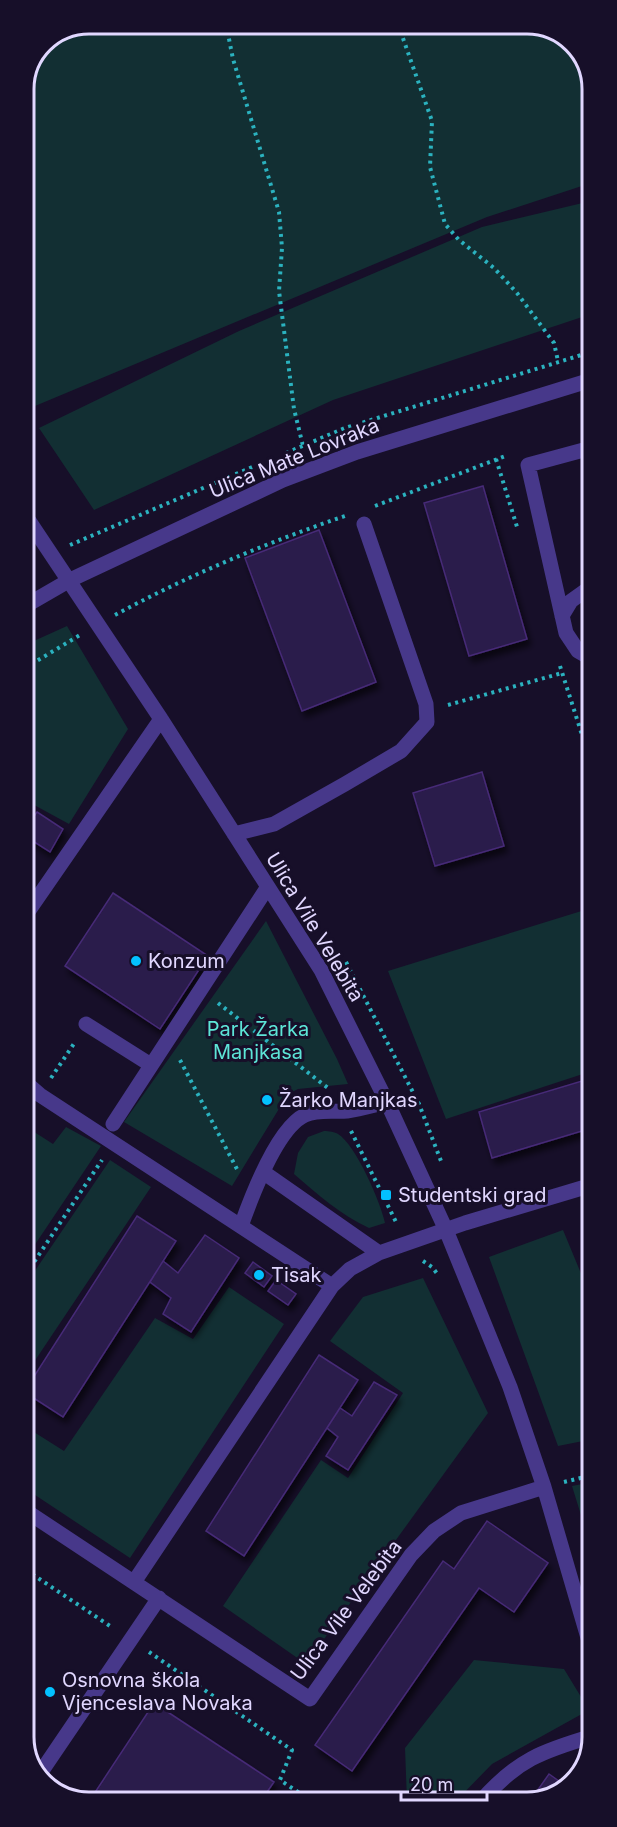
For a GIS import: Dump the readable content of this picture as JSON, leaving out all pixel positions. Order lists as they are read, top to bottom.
{
  "streets": {
    "street": ["Ulica Mate Lovraka", "Ulica Vile Velebita"]
  },
  "crossings": [
    ["Ulica Mate Lovraka", "Ulica Vile Velebita"]
  ],
  "parks": ["Park Žarka Manjkasa"],
  "places": {
    "other": [
      "Konzum",
      "Žarko Manjkas",
      "Tisak",
      "Osnovna škola Vjenceslava Novaka"
    ],
    "transit": ["Studentski grad"]
  },
  "scale_bar": "20 m"
}
